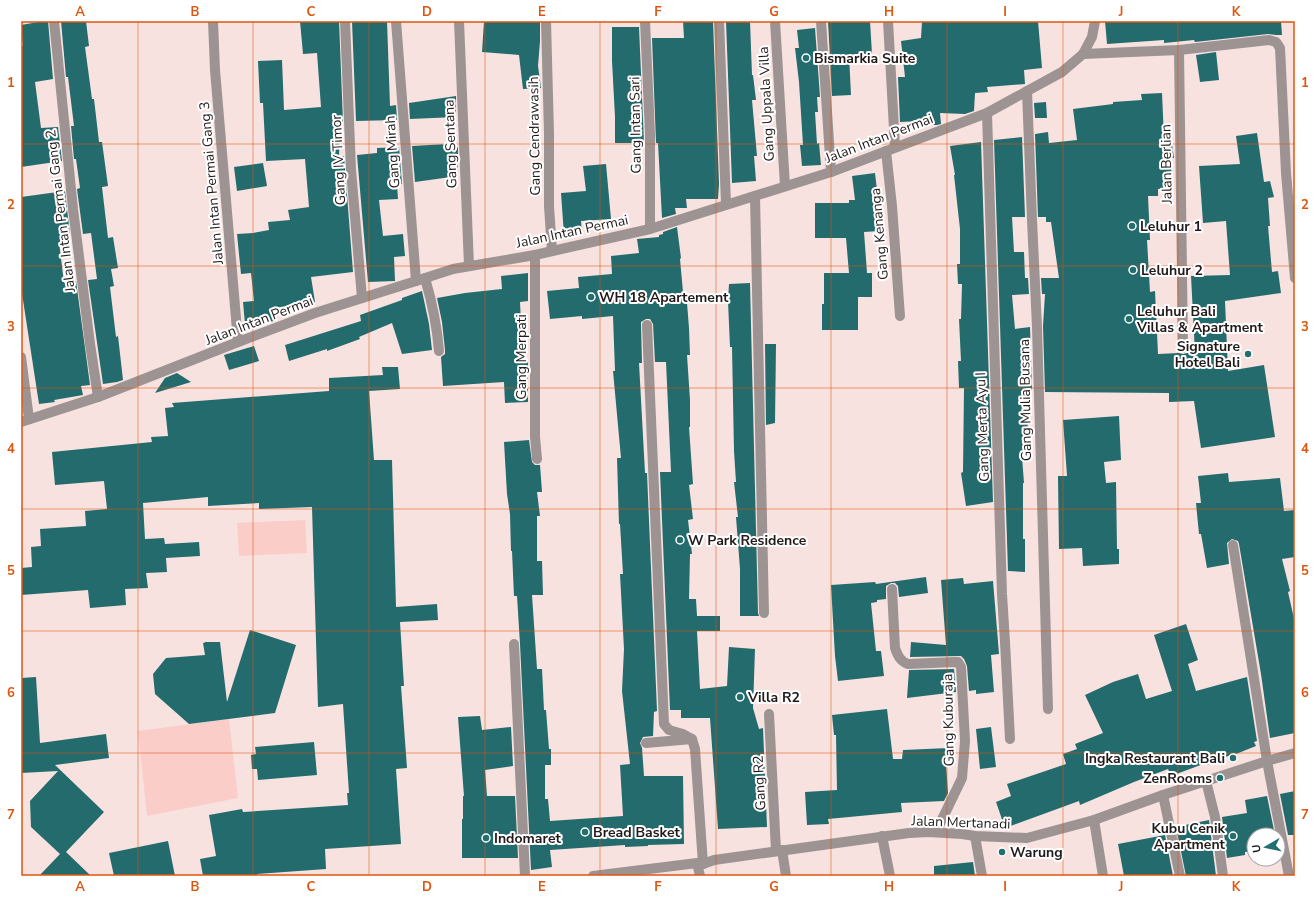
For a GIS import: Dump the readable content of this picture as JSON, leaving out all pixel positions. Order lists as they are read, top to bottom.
{
  "streets": {
    "street": [
      "Gang Uppala Villa",
      "Gang Intan Sari",
      "Gang Cendrawasih",
      "Jalan Intan Permai",
      "Gang Sentana",
      "Gang Mirah",
      "Gang IV Timor",
      "Jalan Berlian",
      "Jalan Intan Permai Gang 3",
      "Jalan Intan Permai Gang 2",
      "Gang Kenanga",
      "Gang Merpati",
      "Gang Mulia Busana",
      "Gang Merta Ayu I",
      "Gang Kuburaja",
      "Gang R2",
      "Jalan Mertanadi"
    ]
  },
  "crossings": [
    ["Gang Uppala Villa", "Jalan Intan Permai"],
    ["Gang Intan Sari", "Jalan Intan Permai"],
    ["Gang Cendrawasih", "Jalan Intan Permai"],
    ["Jalan Intan Permai", "Gang Sentana"],
    ["Jalan Intan Permai", "Gang Mirah"],
    ["Jalan Intan Permai", "Gang IV Timor"],
    ["Jalan Intan Permai", "Jalan Intan Permai Gang 3"],
    ["Jalan Intan Permai", "Jalan Intan Permai Gang 2"],
    ["Jalan Intan Permai", "Gang Kenanga"],
    ["Jalan Intan Permai", "Gang Merpati"],
    ["Jalan Intan Permai", "Gang Mulia Busana"],
    ["Jalan Intan Permai", "Gang Merta Ayu I"],
    ["Gang Kuburaja", "Jalan Mertanadi"],
    ["Gang R2", "Jalan Mertanadi"]
  ],
  "places": [
    "Bismarkia Suite",
    "Leluhur 1",
    "Leluhur 2",
    "WH 18 Apartement",
    "Leluhur Bali Villas & Apartment",
    "Signature Hotel Bali",
    "W Park Residence",
    "Villa R2",
    "Ingka Restaurant Bali",
    "ZenRooms",
    "Bread Basket",
    "Kubu Cenik Apartment",
    "Indomaret",
    "Warung"
  ],
  "north": "left",
  "grid": {
    "columns": [
      "A",
      "B",
      "C",
      "D",
      "E",
      "F",
      "G",
      "H",
      "I",
      "J",
      "K"
    ],
    "rows": [
      "1",
      "2",
      "3",
      "4",
      "5",
      "6",
      "7"
    ]
  }
}
